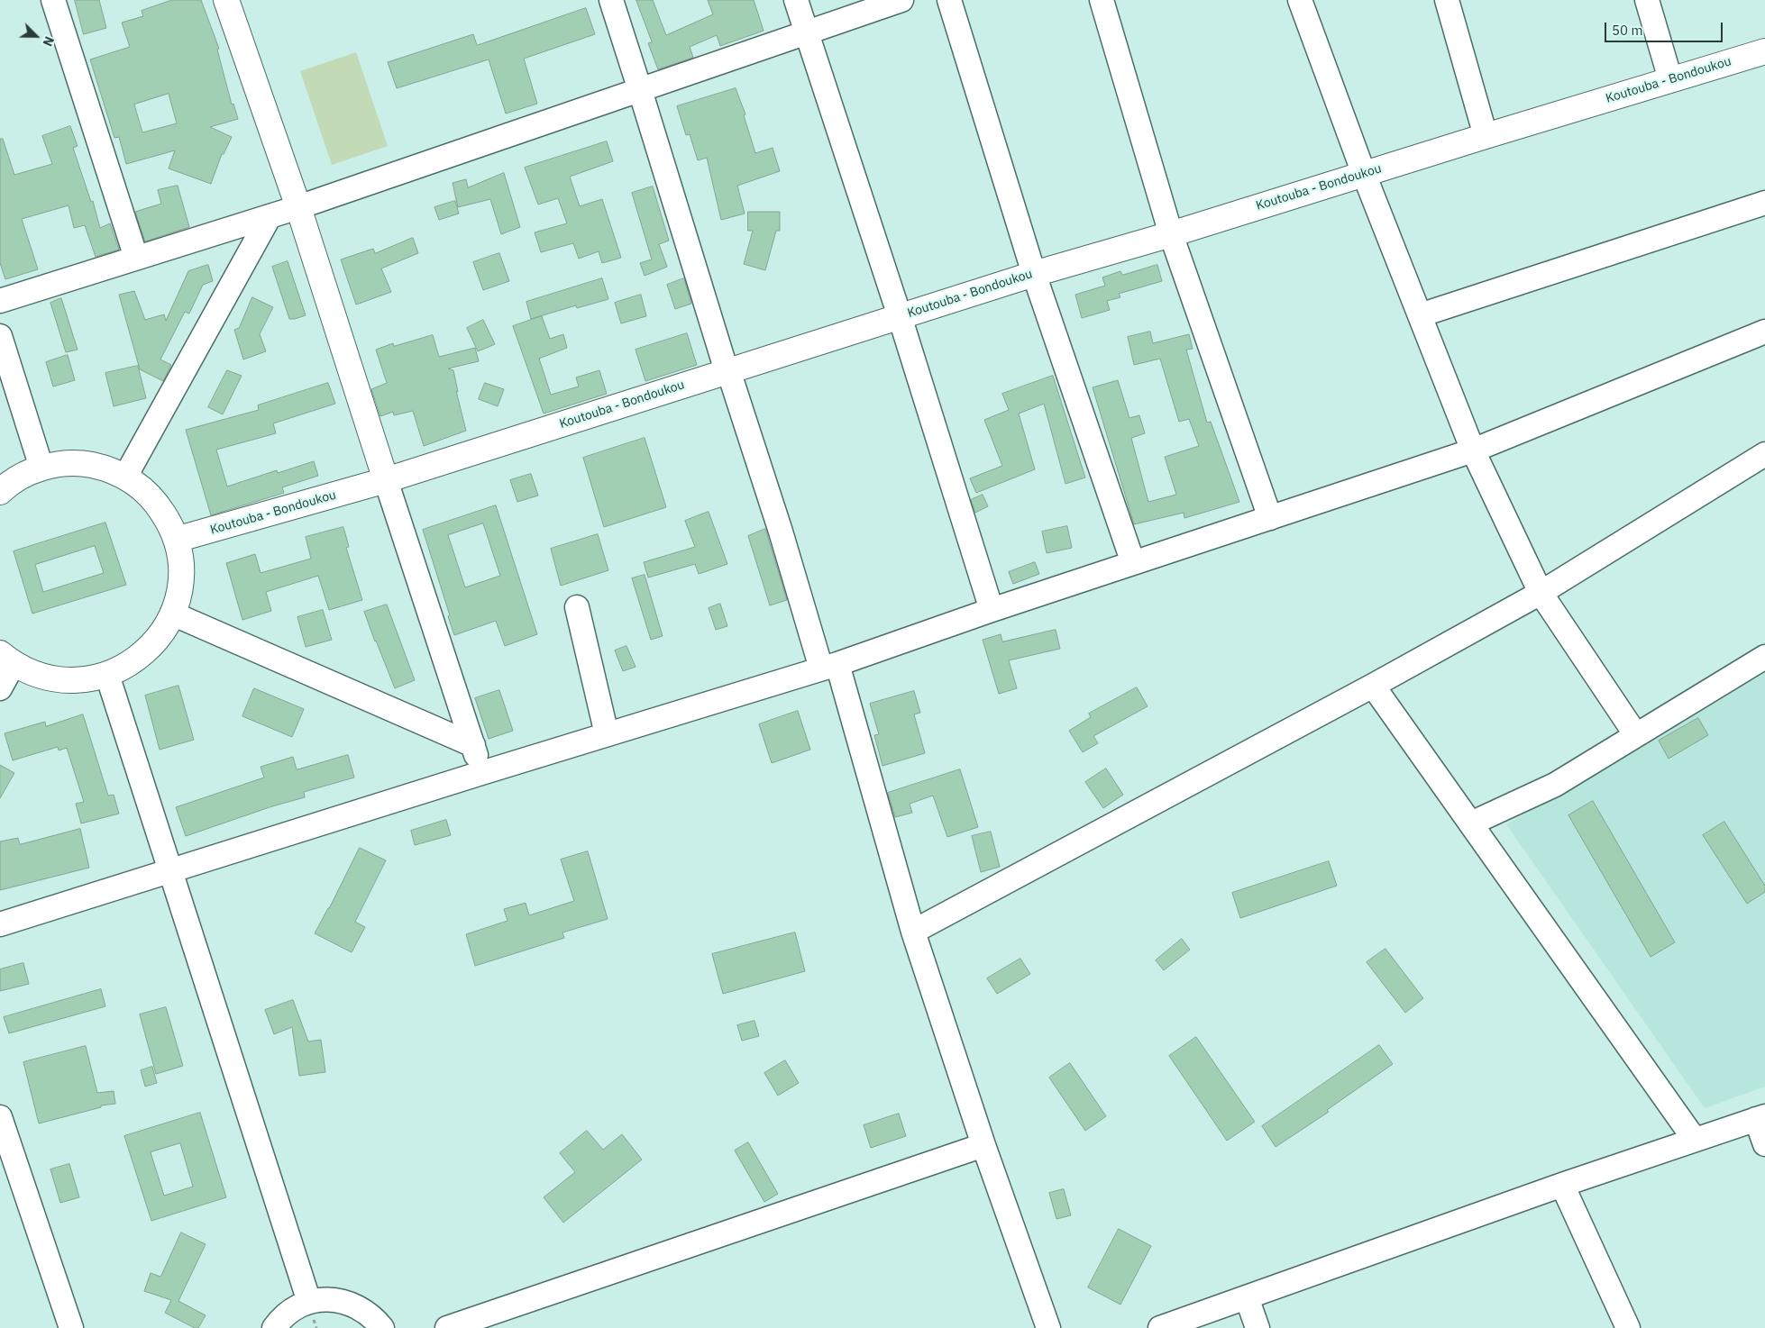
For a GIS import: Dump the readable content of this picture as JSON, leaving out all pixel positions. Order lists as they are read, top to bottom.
{
  "streets": {
    "main road": ["Koutouba - Bondoukou"]
  },
  "scale_bar": "50 m",
  "north": "bottom right"
}
